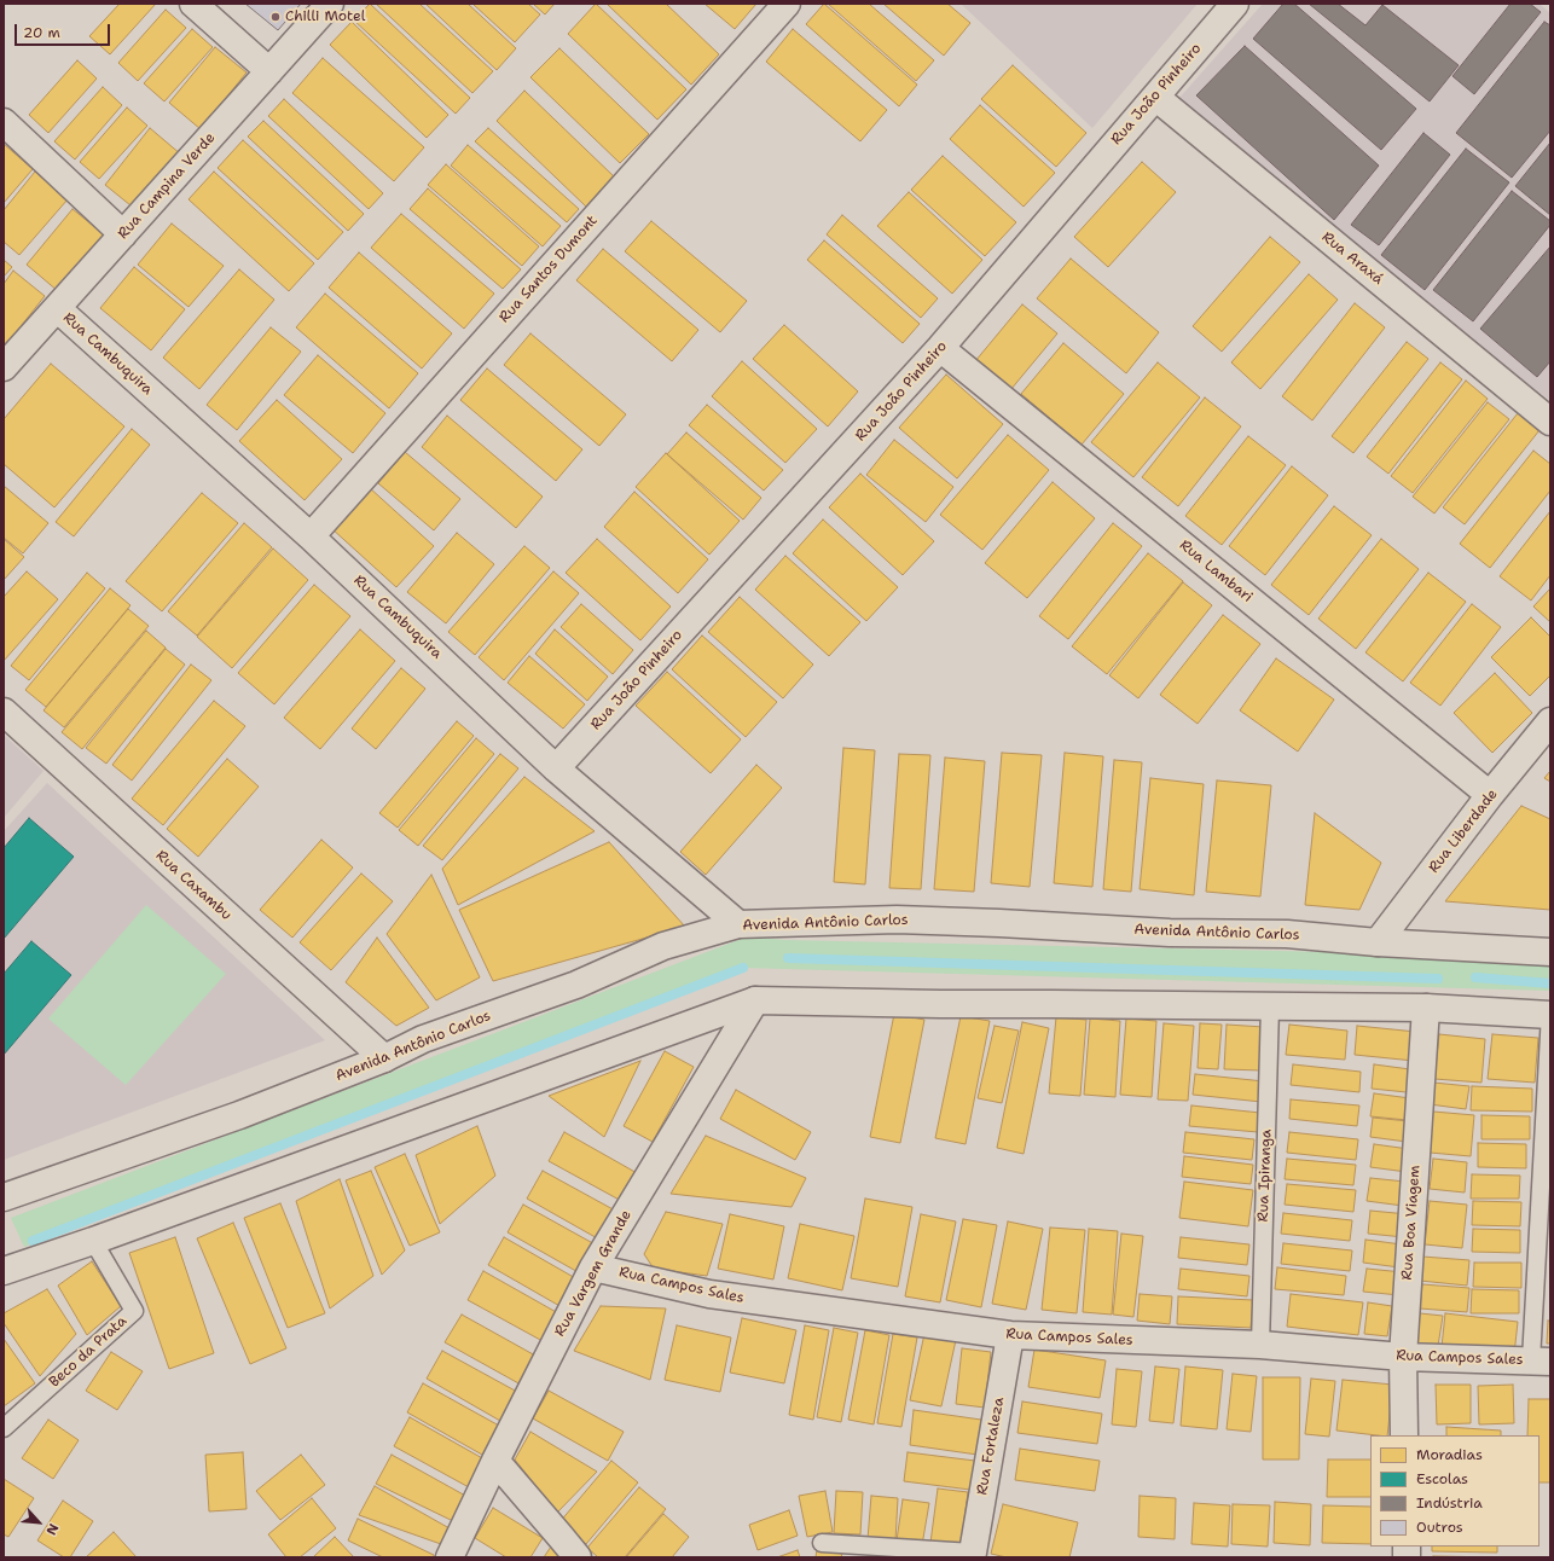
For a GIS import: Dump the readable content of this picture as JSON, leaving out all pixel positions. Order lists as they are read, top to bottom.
{
  "streets": {
    "street": [
      "Rua João Pinheiro",
      "Rua Campina Verde",
      "Rua Araxá",
      "Rua Santos Dumont",
      "Rua Cambuquira",
      "Rua Lambari",
      "Rua Liberdade",
      "Rua Caxambu",
      "Avenida Antônio Carlos",
      "Rua Boa Viagem",
      "Rua Vargem Grande",
      "Rua Campos Sales",
      "Rua Fortaleza"
    ],
    "lane": ["Rua Ipiranga", "Beco da Prata"]
  },
  "crossings": [
    ["Rua João Pinheiro", "Rua Araxá"],
    ["Rua João Pinheiro", "Rua Cambuquira"],
    ["Rua João Pinheiro", "Rua Lambari"],
    ["Rua Campina Verde", "Rua Cambuquira"],
    ["Rua Santos Dumont", "Rua Cambuquira"],
    ["Rua Cambuquira", "Avenida Antônio Carlos"],
    ["Rua Lambari", "Rua Liberdade"],
    ["Rua Liberdade", "Avenida Antônio Carlos"],
    ["Rua Caxambu", "Avenida Antônio Carlos"],
    ["Rua Ipiranga", "Rua Campos Sales"],
    ["Rua Boa Viagem", "Rua Campos Sales"],
    ["Rua Vargem Grande", "Rua Campos Sales"],
    ["Rua Campos Sales", "Rua Fortaleza"]
  ],
  "places": ["Chilli Motel"],
  "legend": [
    "Moradias",
    "Escolas",
    "Indústria",
    "Outros"
  ],
  "scale_bar": "20 m",
  "north": "bottom right"
}
